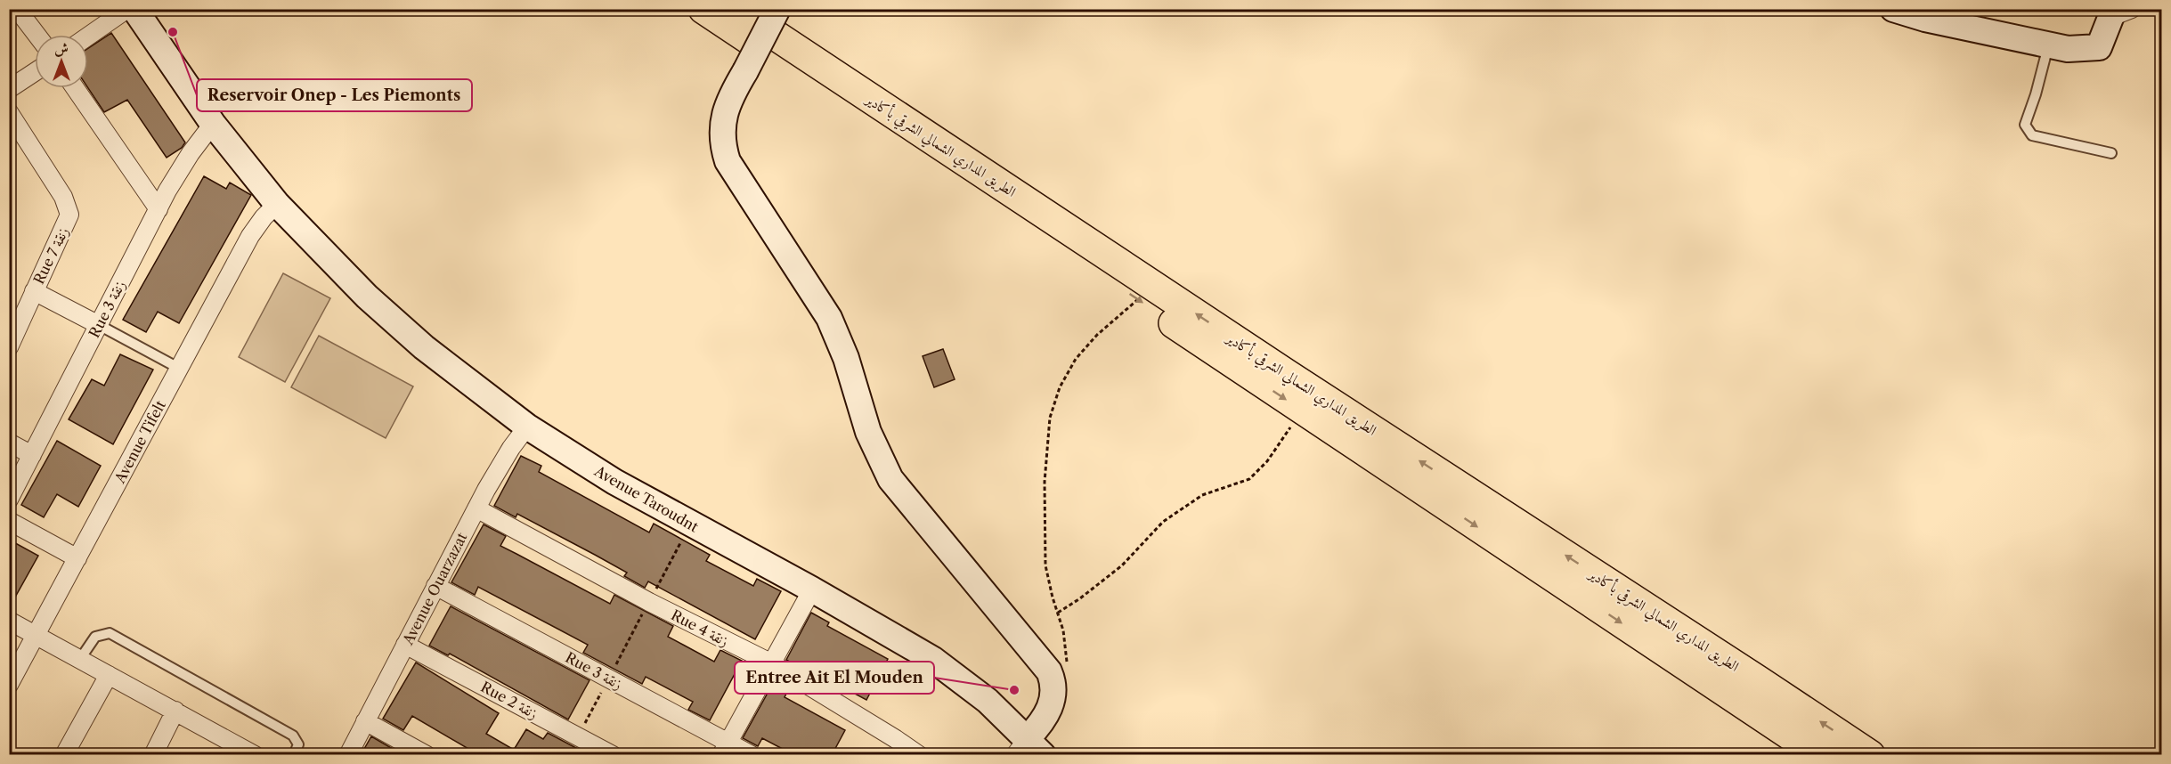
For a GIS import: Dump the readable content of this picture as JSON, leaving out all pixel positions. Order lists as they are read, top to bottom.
{
  "streets": {
    "highway": ["الطريق المداري الشمالي الشرقي بأكادير"],
    "street": [
      "Rue 7 زنقة",
      "Rue 3 زنقة",
      "Avenue Tifelt",
      "Avenue Taroudnt",
      "Avenue Ouarzazat",
      "Rue 4 زنقة",
      "Rue 2 زنقة"
    ]
  },
  "crossings": [
    ["Rue 3 زنقة", "Avenue Taroudnt"],
    ["Rue 3 زنقة", "Avenue Ouarzazat"],
    ["Avenue Tifelt", "Avenue Taroudnt"],
    ["Avenue Taroudnt", "Avenue Ouarzazat"],
    ["Avenue Ouarzazat", "Rue 4 زنقة"],
    ["Avenue Ouarzazat", "Rue 2 زنقة"]
  ],
  "places": ["Reservoir Onep - Les Piemonts", "Entree Ait El Mouden"],
  "north": "top"
}
